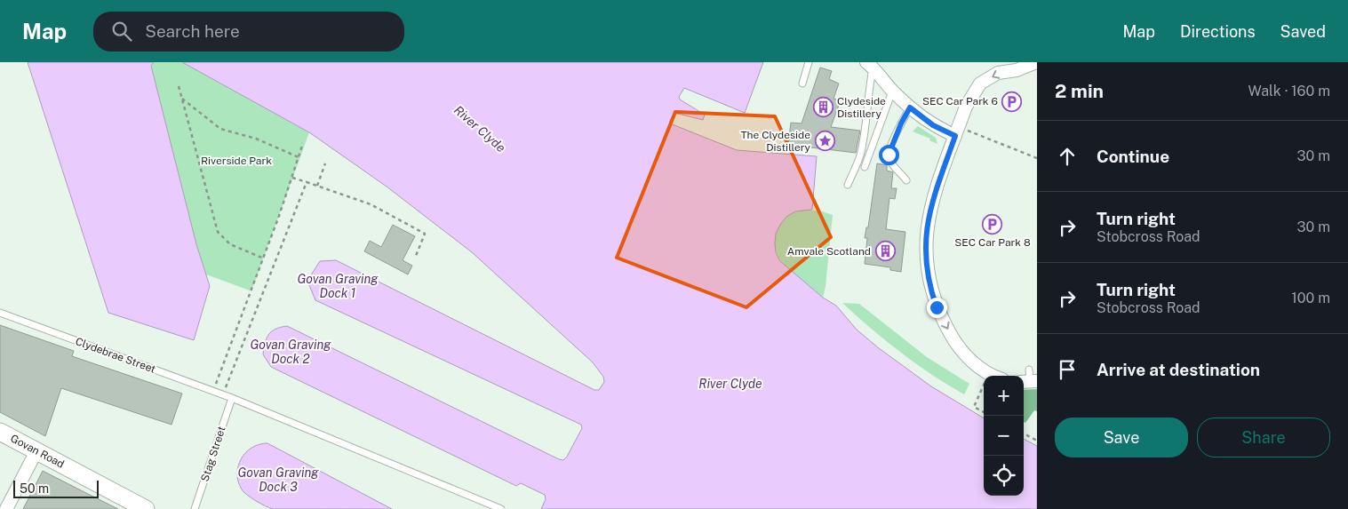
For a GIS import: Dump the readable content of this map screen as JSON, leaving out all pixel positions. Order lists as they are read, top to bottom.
{
  "streets": {
    "street": ["Govan Road"],
    "lane": ["Clydebrae Street", "Stag Street"]
  },
  "crossings": [
    ["Clydebrae Street", "Stag Street"]
  ],
  "water": [
    "River Clyde",
    "Govan Graving Dock 1",
    "Govan Graving Dock 2",
    "Govan Graving Dock 3"
  ],
  "parks": ["Riverside Park"],
  "places": {
    "parking": ["SEC Car Park 6", "SEC Car Park 8"],
    "building": ["Clydeside Distillery", "Amvale Scotland"],
    "place": ["The Clydeside Distillery"]
  },
  "scale_bar": "50 m",
  "page": {
    "header": "Map",
    "search": "Search here",
    "nav": ["Map", "Directions", "Saved"],
    "heading": ["2 min", "Walk · 160 m"],
    "list": [
      ["Continue", "30 m"],
      ["Turn right", "Stobcross Road", "30 m"],
      ["Turn right", "Stobcross Road", "100 m"],
      "Arrive at destination"
    ],
    "map_buttons": ["+", "−"],
    "buttons": ["Save", "Share"],
    "scale": "50 m"
  }
}
